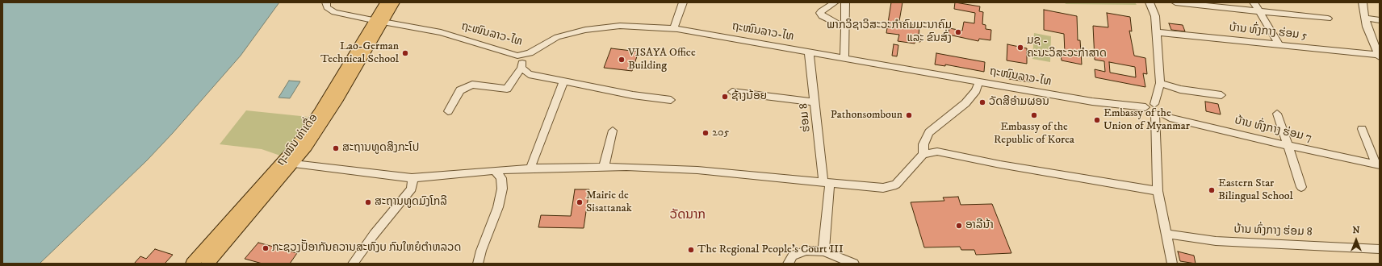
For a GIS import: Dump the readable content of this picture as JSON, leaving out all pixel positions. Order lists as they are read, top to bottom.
{
  "streets": {
    "main road": ["ຖະໝົນ ທ່າເດື່ອ"],
    "street": [
      "ຖະໜົນລາວ-ໄທ",
      "ບ້ານ ທົ່ງກາງ ຮ່ອມ 5",
      "ຮ່ອມ 8",
      "ບ້ານ ທົ່ງກາງ ຮ່ອມ 7",
      "ບ້ານ ທົ່ງກາງ ຮ່ອມ 8"
    ]
  },
  "crossings": [
    ["ຖະໜົນລາວ-ໄທ", "ຮ່ອມ 8"],
    ["ຖະໜົນລາວ-ໄທ", "ບ້ານ ທົ່ງກາງ ຮ່ອມ 7"],
    ["ຖະໜົນລາວ-ໄທ", "ຖະໝົນ ທ່າເດື່ອ"]
  ],
  "districts": ["ວັດນາກ"],
  "places": [
    "ພາກວິຊາວິສະວະກຳຄົມມະນາຄົມ ແລະ ຂົນສົ່ງ",
    "ມຊ - ຄະນະວິສະວະກຳສາດ",
    "Lao-German Technical School",
    "VISAYA Office Building",
    "ຊ້າງນ້ອຍ",
    "ວັດສີອຳມຜອນ",
    "Pathonsomboun",
    "Embassy of the Republic of Korea",
    "Embassy of the Union of Myanmar",
    "205",
    "ສະຖານທູດສິງກະໂປ",
    "Eastern Star Bilingual School",
    "ສະຖານທູດມົງໂກລີ",
    "Mairie de Sisattanak",
    "ອາລີນ້າ",
    "ກະຊວງປັັອາກັນຄວານສະຫົງບ ກົນໃຫຍໍຕຳຫລວດ",
    "The Regional People's Court III"
  ],
  "north": "top"
}
